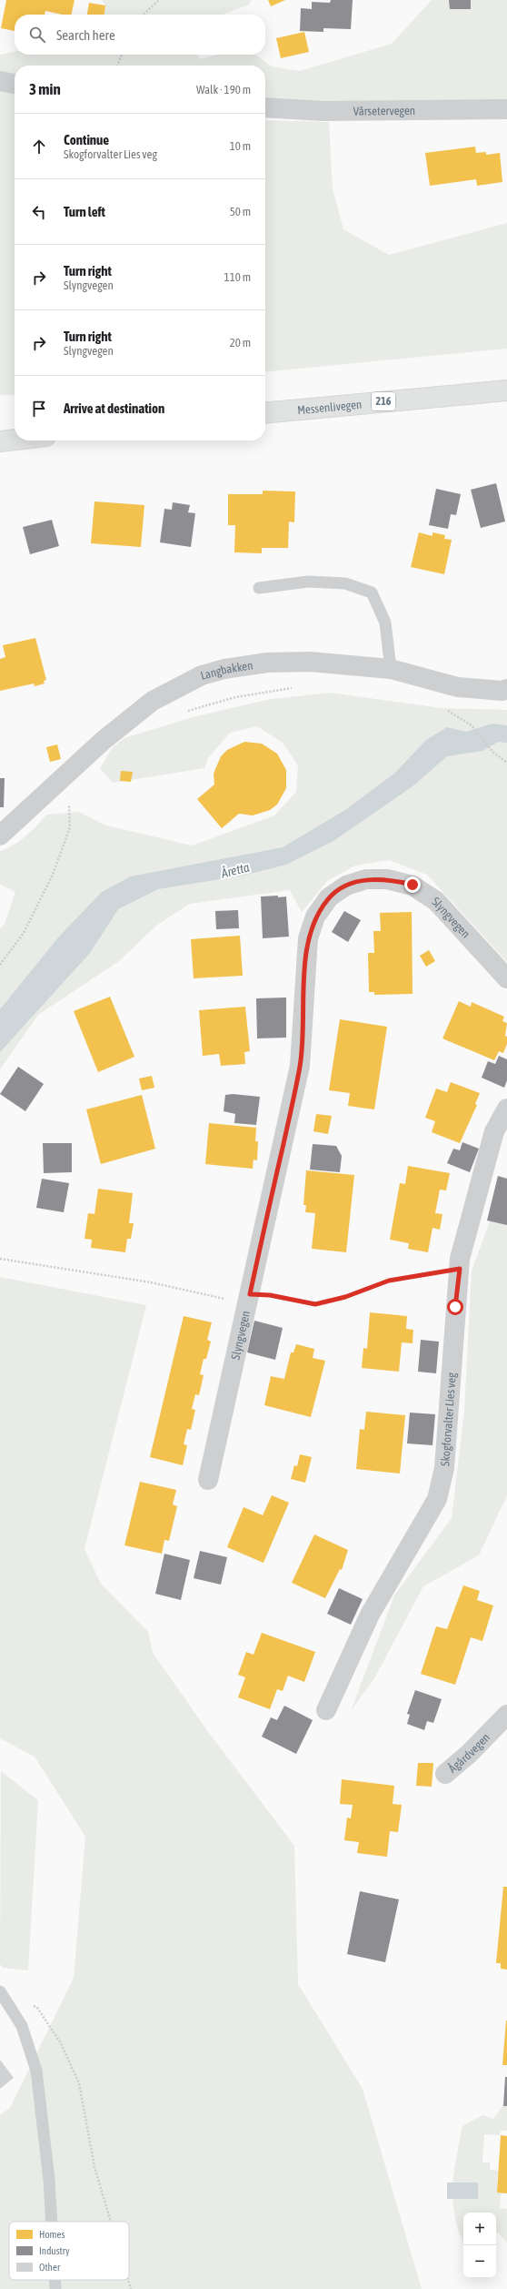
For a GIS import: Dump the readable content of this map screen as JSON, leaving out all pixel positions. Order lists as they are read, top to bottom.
{
  "streets": {
    "main road": ["216", "Messenlivegen"],
    "street": [
      "Vårsetervegen",
      "Langbakken",
      "Slyngvegen",
      "Skogforvalter Lies veg",
      "Ågårdvegen"
    ]
  },
  "water": ["Åretta"],
  "legend": ["Homes", "Industry", "Other"],
  "page": {
    "search": "Search here",
    "heading": ["3 min", "Walk · 190 m"],
    "list": [
      ["Continue", "Skogforvalter Lies veg", "10 m"],
      ["Turn left", "50 m"],
      ["Turn right", "Slyngvegen", "110 m"],
      ["Turn right", "Slyngvegen", "20 m"],
      "Arrive at destination"
    ],
    "map_buttons": ["+", "−"]
  }
}
